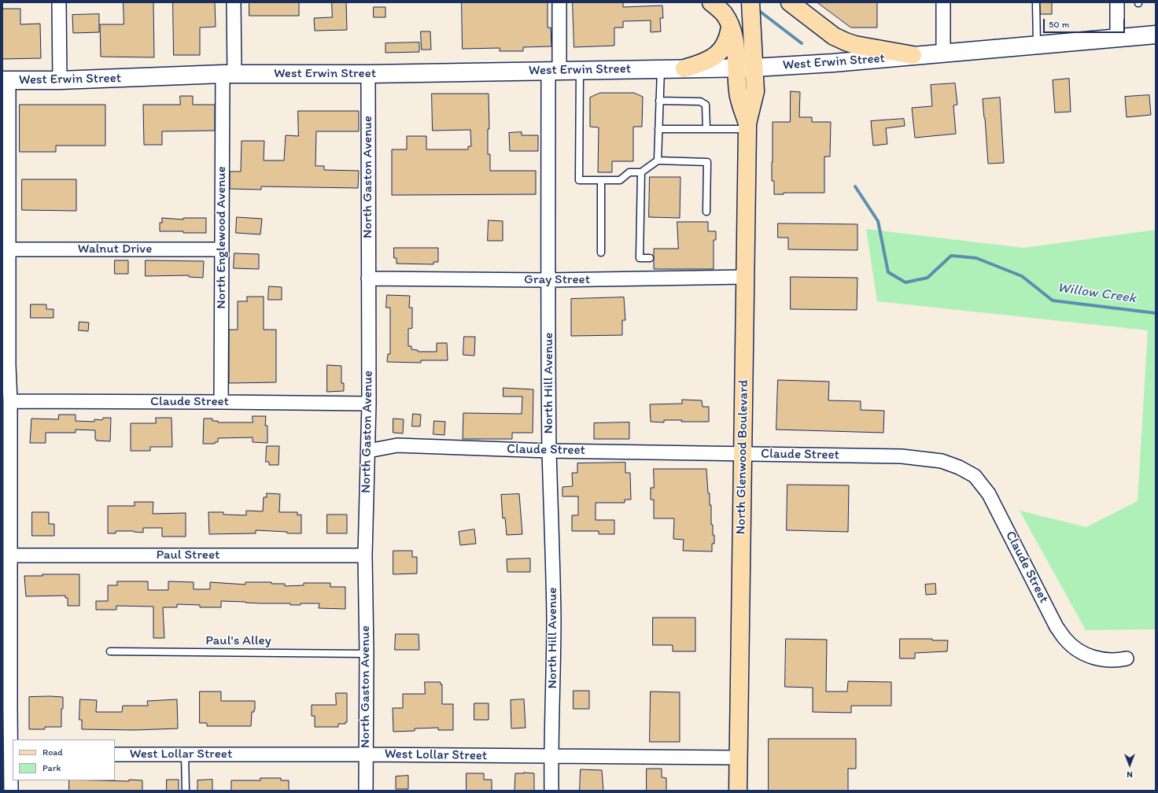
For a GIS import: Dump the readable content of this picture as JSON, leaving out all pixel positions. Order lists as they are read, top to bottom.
{
  "streets": {
    "main road": ["West Erwin Street", "North Glenwood Boulevard"],
    "street": [
      "North Gaston Avenue",
      "North Englewood Avenue",
      "Walnut Drive",
      "Gray Street",
      "North Hill Avenue",
      "Claude Street",
      "Paul Street",
      "West Lollar Street"
    ],
    "lane": ["Paul's Alley"]
  },
  "crossings": [
    ["West Erwin Street", "North Gaston Avenue"],
    ["West Erwin Street", "North Englewood Avenue"],
    ["West Erwin Street", "North Hill Avenue"],
    ["West Erwin Street", "North Glenwood Boulevard"],
    ["North Gaston Avenue", "Gray Street"],
    ["North Gaston Avenue", "Claude Street"],
    ["North Gaston Avenue", "Paul Street"],
    ["North Gaston Avenue", "Paul's Alley"],
    ["North Gaston Avenue", "West Lollar Street"],
    ["North Englewood Avenue", "Walnut Drive"],
    ["North Englewood Avenue", "Claude Street"],
    ["Gray Street", "North Hill Avenue"],
    ["Gray Street", "North Glenwood Boulevard"],
    ["North Hill Avenue", "Claude Street"],
    ["North Hill Avenue", "West Lollar Street"],
    ["Claude Street", "North Glenwood Boulevard"],
    ["North Glenwood Boulevard", "West Lollar Street"]
  ],
  "water": ["Willow Creek"],
  "legend": ["Road", "Park"],
  "scale_bar": "50 m",
  "north": "bottom"
}
